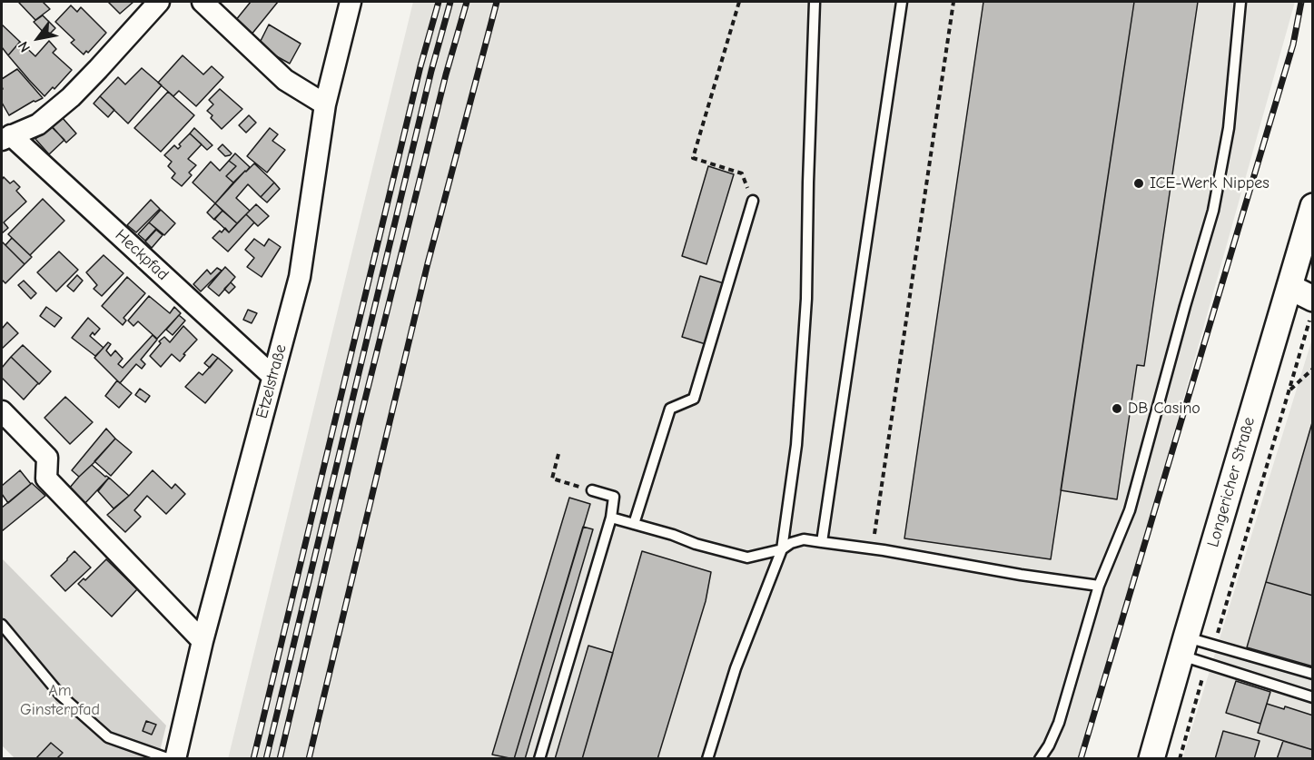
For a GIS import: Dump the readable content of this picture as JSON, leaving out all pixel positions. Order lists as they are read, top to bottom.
{
  "streets": {
    "street": ["Heckpfad", "Etzelstraße", "Longericher Straße"]
  },
  "crossings": [
    ["Heckpfad", "Etzelstraße"]
  ],
  "parks": ["Am Ginsterpfad"],
  "places": ["ICE-Werk Nippes", "DB Casino"],
  "north": "bottom left"
}
